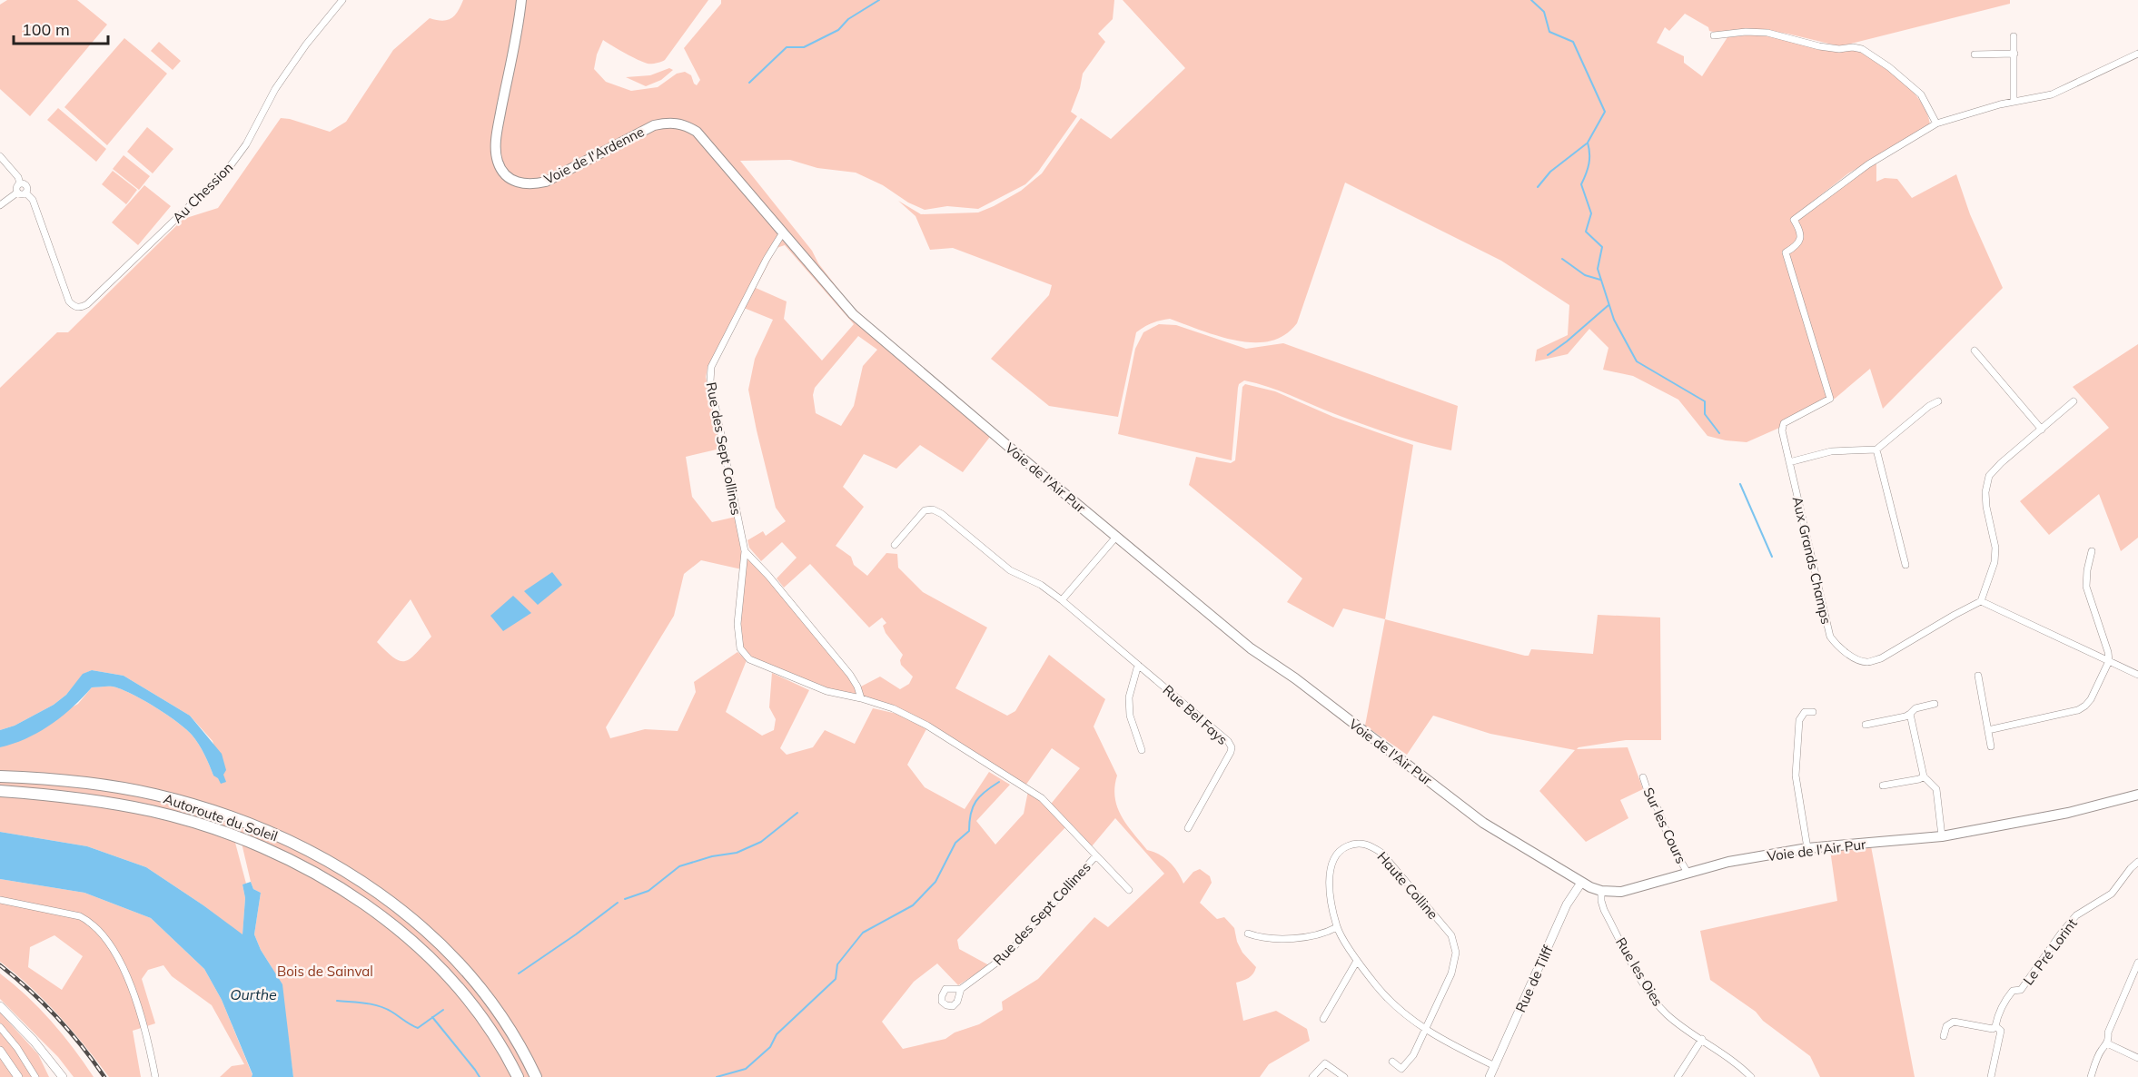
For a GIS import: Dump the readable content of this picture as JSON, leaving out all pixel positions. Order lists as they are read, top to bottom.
{
  "streets": {
    "highway": ["Autoroute du Soleil"],
    "main road": ["Voie de l'Ardenne", "Voie de l'Air Pur", "Rue de Tilff"],
    "street": [
      "Au Chession",
      "Rue des Sept Collines",
      "Aux Grands Champs",
      "Rue Bel Fays",
      "Sur les Cours",
      "Haute Colline",
      "Le Pré Lorint",
      "Rue les Oies"
    ]
  },
  "crossings": [
    ["Voie de l'Ardenne", "Rue des Sept Collines"],
    ["Voie de l'Ardenne", "Voie de l'Air Pur"],
    ["Rue des Sept Collines", "Voie de l'Air Pur"],
    ["Voie de l'Air Pur", "Sur les Cours"],
    ["Voie de l'Air Pur", "Rue les Oies"],
    ["Voie de l'Air Pur", "Rue de Tilff"]
  ],
  "water": ["Ourthe"],
  "parks": ["Bois de Sainval"],
  "scale_bar": "100 m"
}
